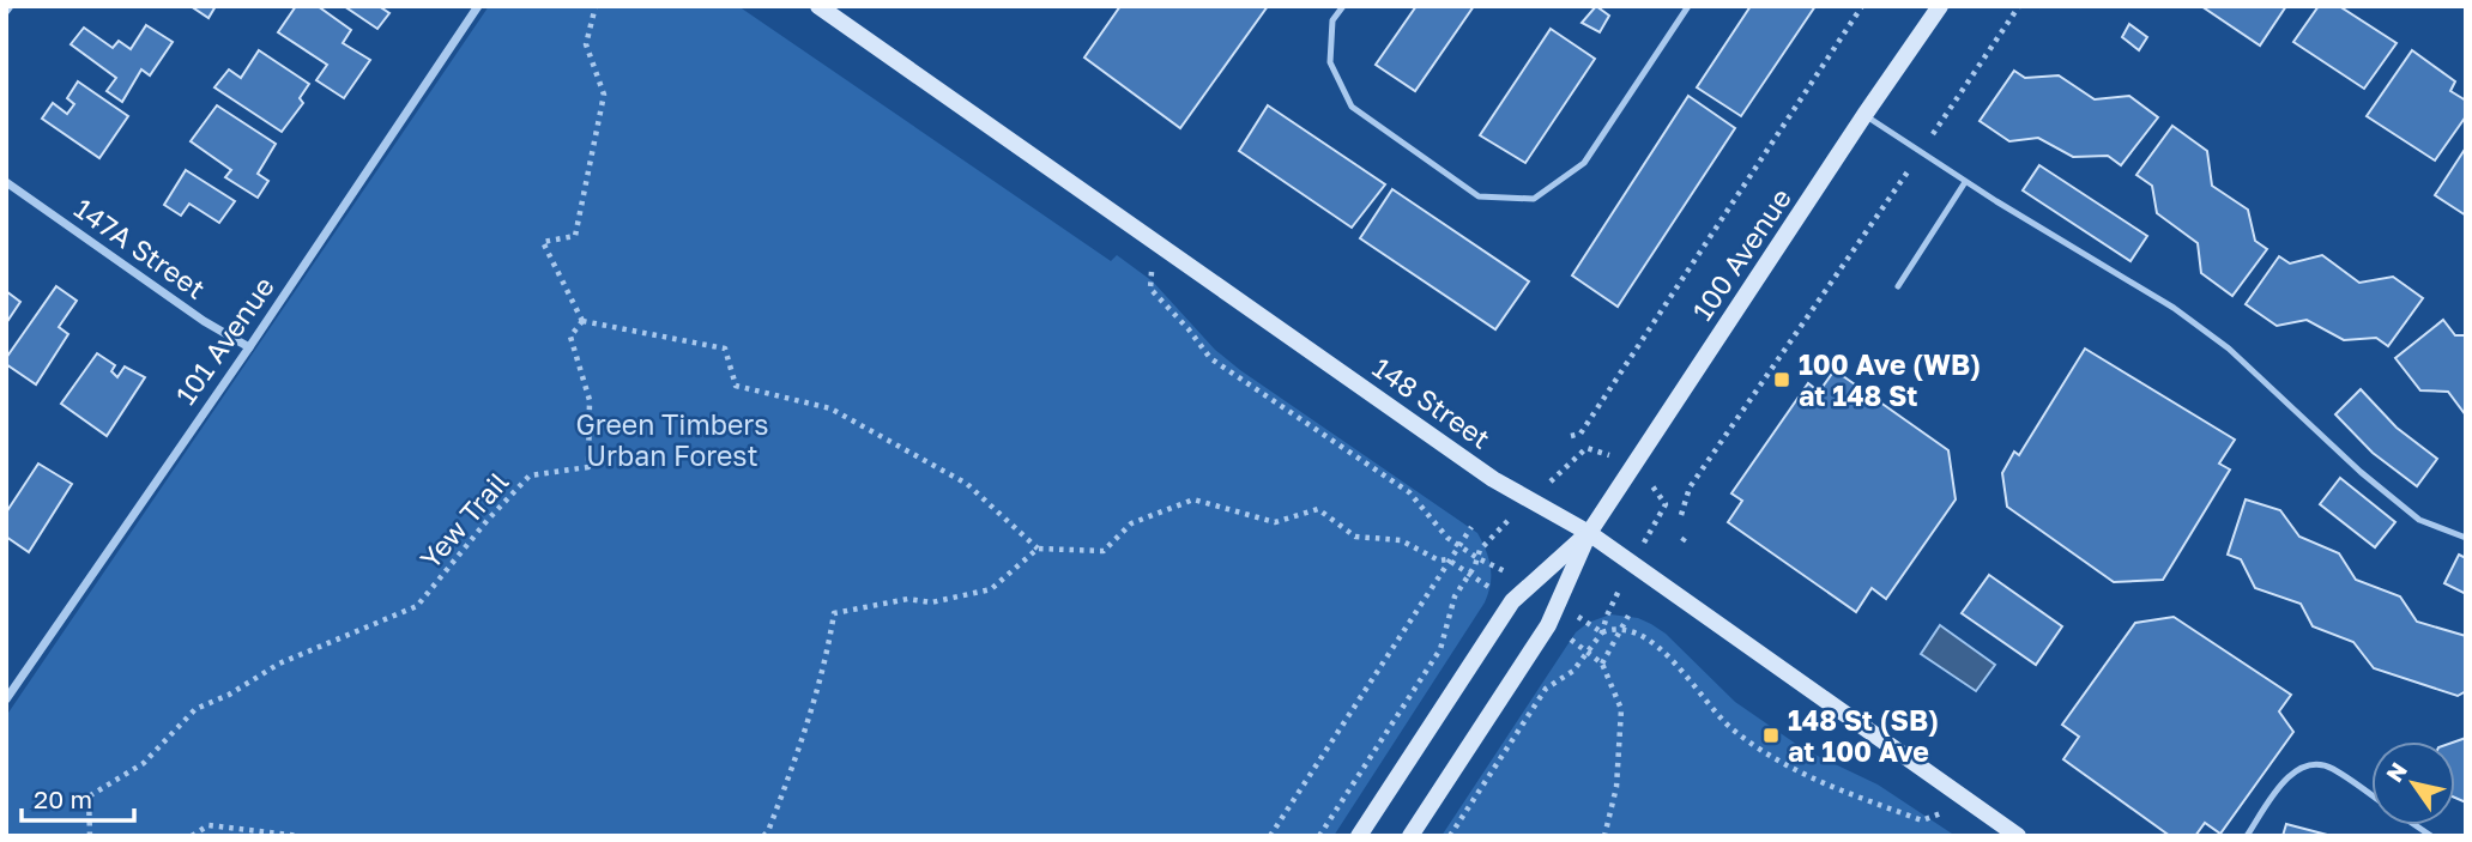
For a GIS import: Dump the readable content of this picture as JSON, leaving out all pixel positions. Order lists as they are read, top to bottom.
{
  "streets": {
    "main road": ["100 Avenue", "148 Street"],
    "street": ["147A Street", "101 Avenue"],
    "path": ["Yew Trail"]
  },
  "crossings": [
    ["147A Street", "101 Avenue"],
    ["100 Avenue", "148 Street"]
  ],
  "parks": ["Green Timbers Urban Forest"],
  "places": {
    "transit": ["100 Ave (WB) at 148 St", "148 St (SB) at 100 Ave"]
  },
  "scale_bar": "20 m",
  "north": "top left"
}
